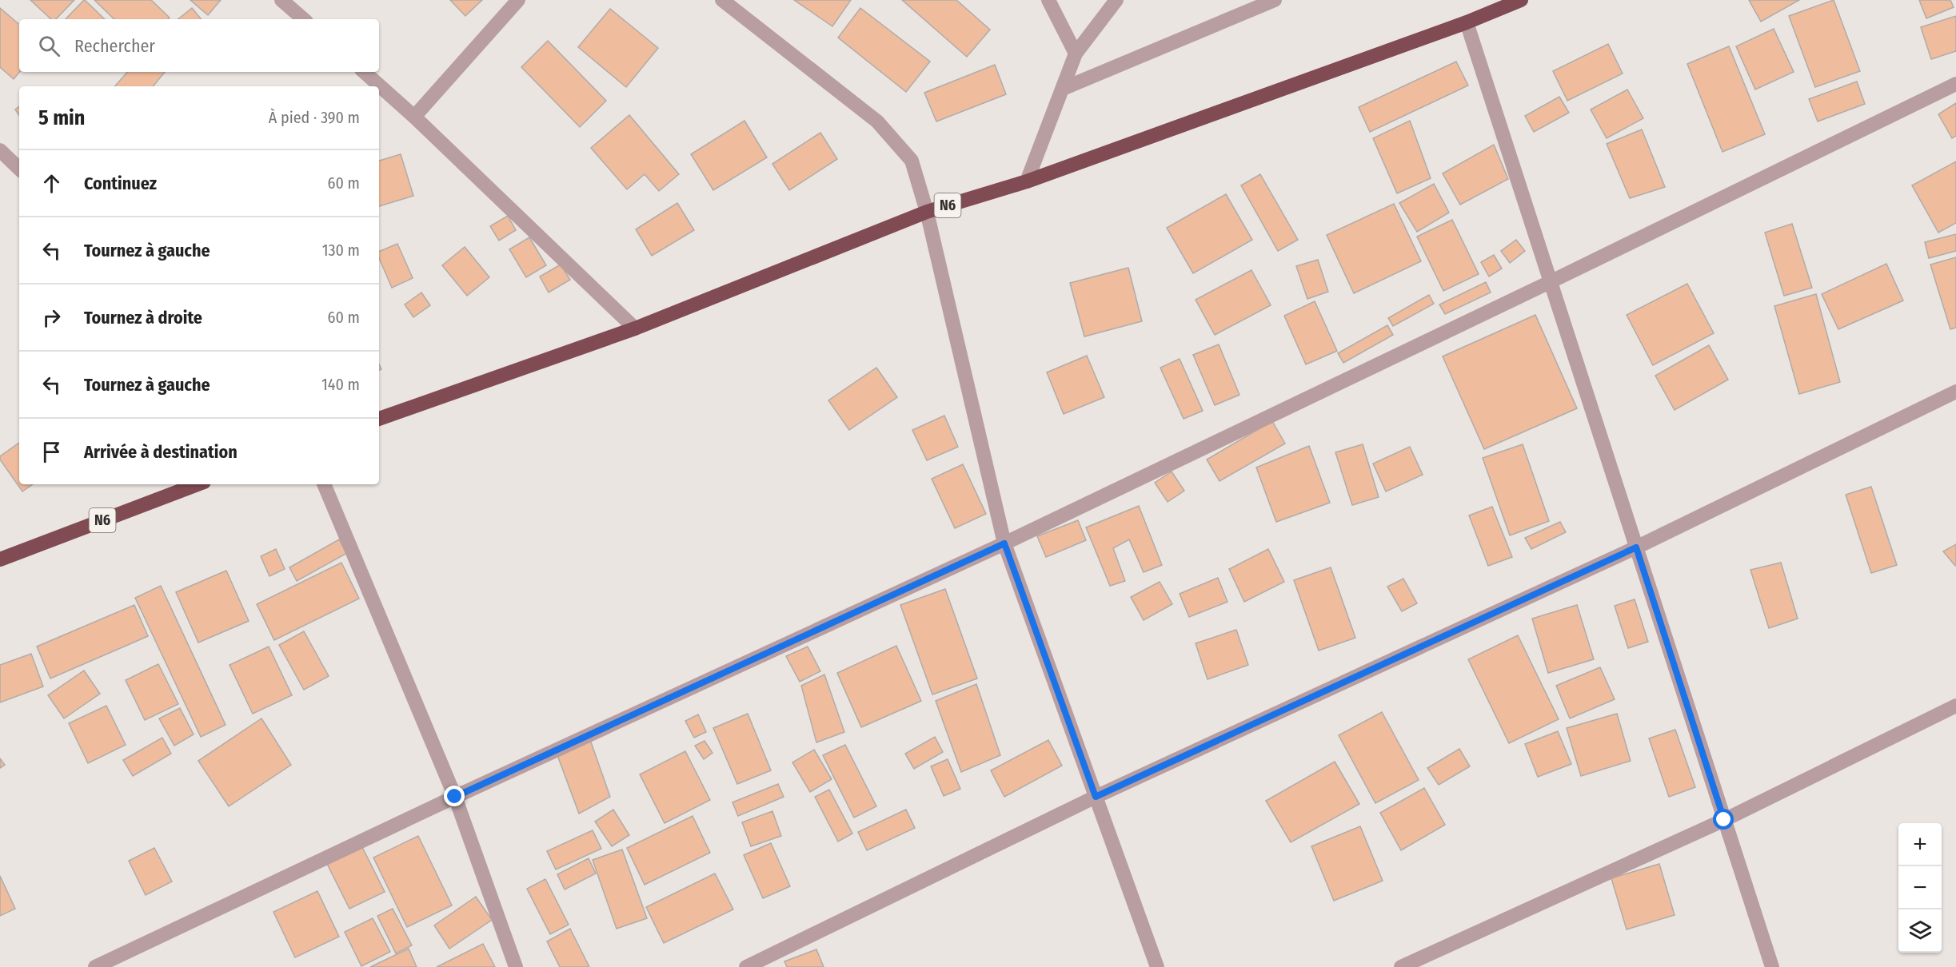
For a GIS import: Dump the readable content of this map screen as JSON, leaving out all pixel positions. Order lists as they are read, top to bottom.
{
  "streets": {
    "highway": ["N6"]
  },
  "page": {
    "search": "Rechercher",
    "heading": ["5 min", "À pied · 390 m"],
    "list": [
      ["Continuez", "60 m"],
      ["Tournez à gauche", "130 m"],
      ["Tournez à droite", "60 m"],
      ["Tournez à gauche", "140 m"],
      "Arrivée à destination"
    ],
    "map_buttons": ["+", "−"]
  }
}
